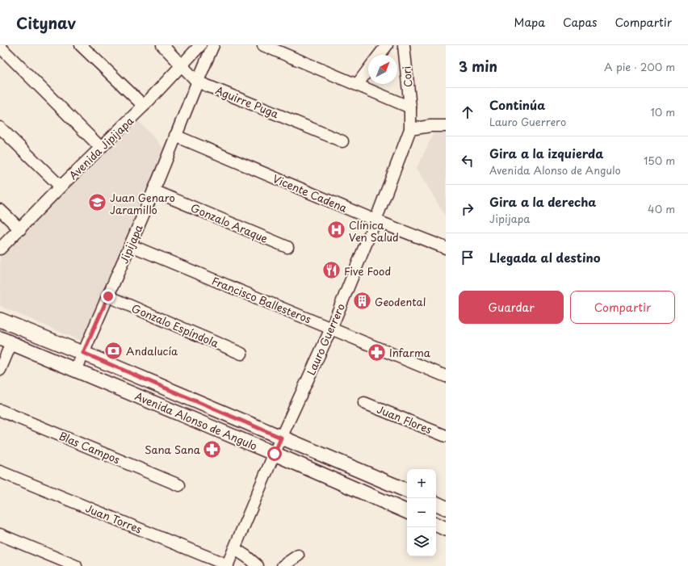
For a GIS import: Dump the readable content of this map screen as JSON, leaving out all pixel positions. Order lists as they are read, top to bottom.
{
  "streets": {
    "main road": ["Avenida Alonso de Angulo"],
    "street": [
      "Cori",
      "Aguirre Puga",
      "Avenida Jipijapa",
      "Vicente Cadena",
      "Gonzalo Araque",
      "Jipijapa",
      "Francisco Ballesteros",
      "Gonzalo Espíndola",
      "Lauro Guerrero",
      "Juan Flores",
      "Blas Campos",
      "Juan Torres"
    ]
  },
  "crossings": [
    ["Cori", "Lauro Guerrero"],
    ["Aguirre Puga", "Avenida Jipijapa"],
    ["Aguirre Puga", "Jipijapa"],
    ["Vicente Cadena", "Jipijapa"],
    ["Vicente Cadena", "Lauro Guerrero"],
    ["Gonzalo Araque", "Jipijapa"],
    ["Jipijapa", "Francisco Ballesteros"],
    ["Jipijapa", "Gonzalo Espíndola"],
    ["Jipijapa", "Avenida Alonso de Angulo"],
    ["Francisco Ballesteros", "Lauro Guerrero"],
    ["Lauro Guerrero", "Avenida Alonso de Angulo"],
    ["Lauro Guerrero", "Juan Torres"]
  ],
  "places": {
    "school or university": ["Juan Genaro Jaramillo"],
    "hospital": ["Clínica Ven Salud"],
    "restaurant": ["Five Food"],
    "building": ["Geodental"],
    "bank": ["Andalucía"],
    "pharmacy": ["Infarma", "Sana Sana"]
  },
  "north": "top right",
  "page": {
    "header": "Citynav",
    "nav": ["Mapa", "Capas", "Compartir"],
    "heading": ["3 min", "A pie · 200 m"],
    "list": [
      ["Continúa", "Lauro Guerrero", "10 m"],
      ["Gira a la izquierda", "Avenida Alonso de Angulo", "150 m"],
      ["Gira a la derecha", "Jipijapa", "40 m"],
      "Llegada al destino"
    ],
    "buttons": ["Guardar", "Compartir"],
    "map_buttons": ["+", "−"]
  }
}
